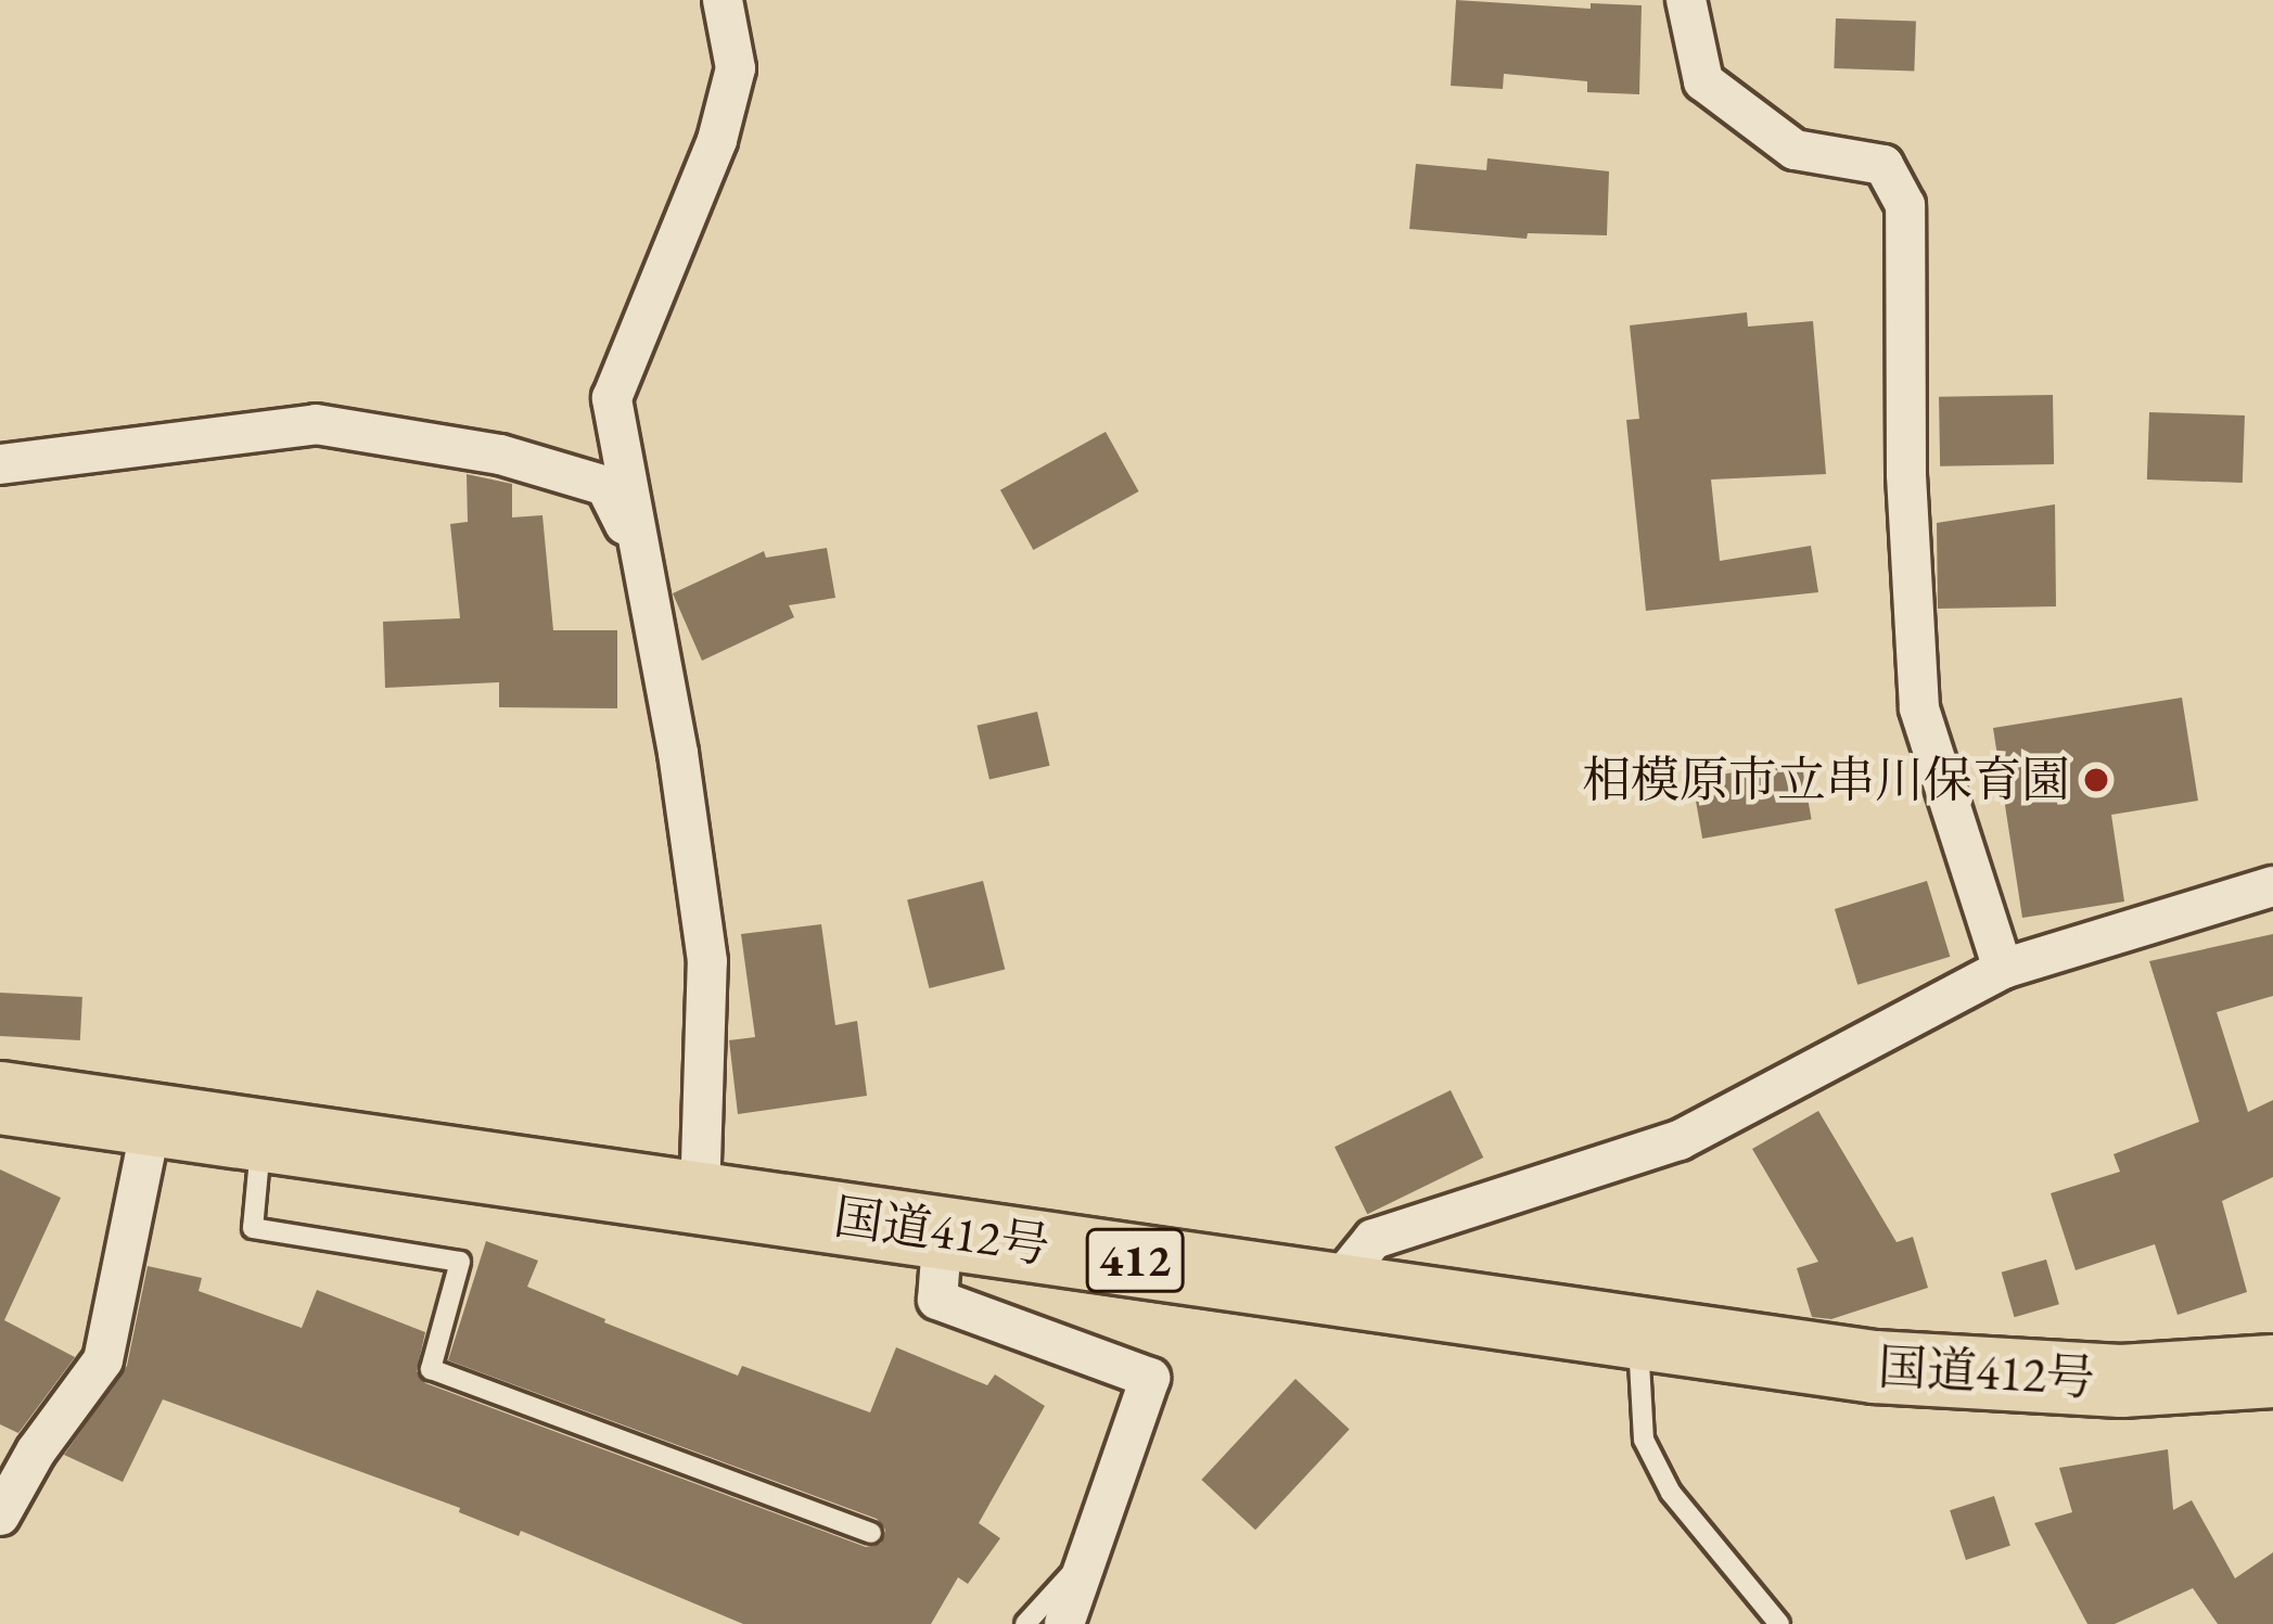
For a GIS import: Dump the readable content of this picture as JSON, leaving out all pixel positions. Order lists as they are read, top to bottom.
{
  "streets": {
    "highway": ["国道412号", "412"]
  },
  "places": ["相模原市立串川保育園"]
}
